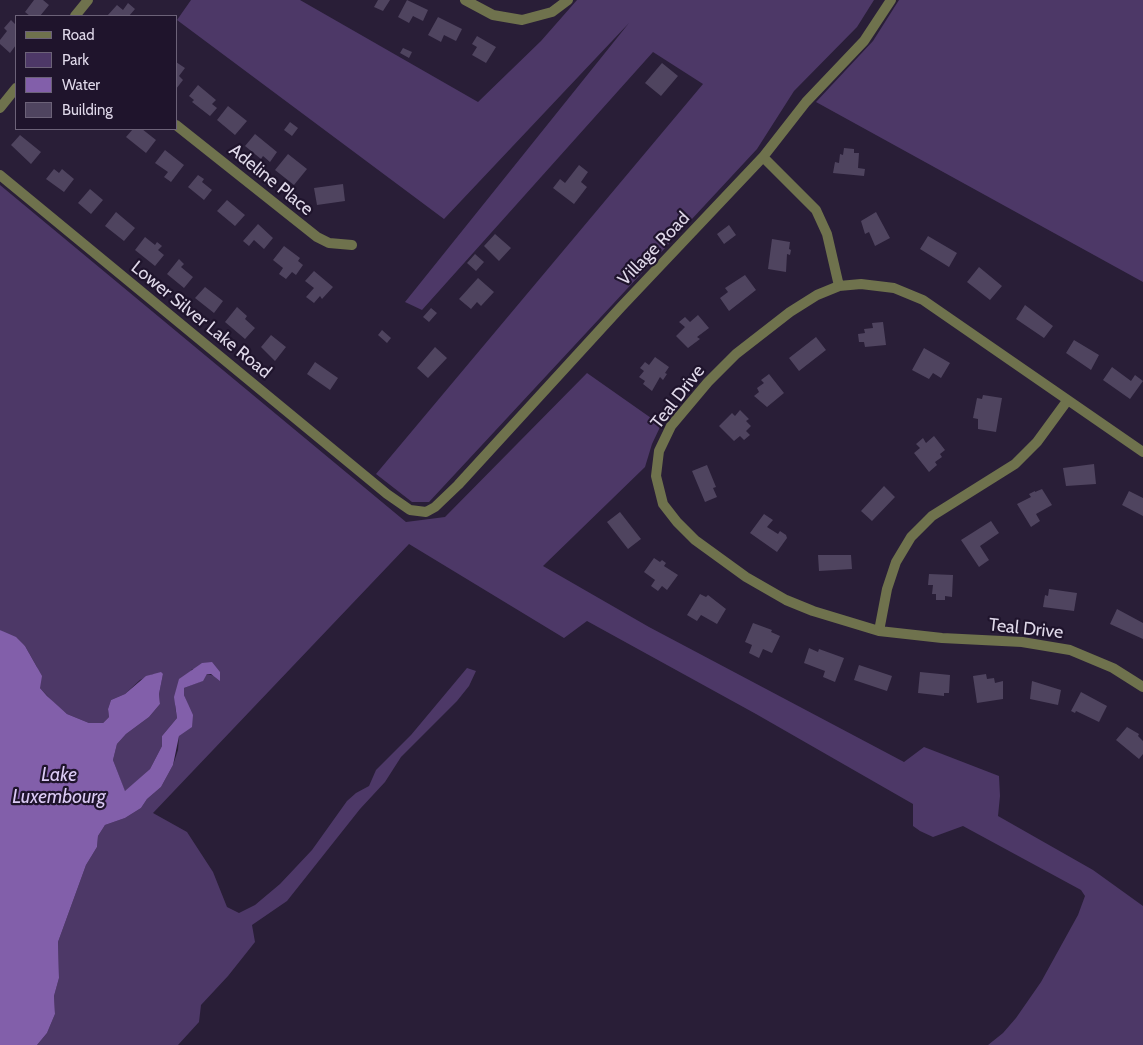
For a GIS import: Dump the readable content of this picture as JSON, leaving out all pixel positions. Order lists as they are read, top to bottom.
{
  "streets": {
    "street": [
      "Adeline Place",
      "Village Road",
      "Lower Silver Lake Road",
      "Teal Drive"
    ]
  },
  "crossings": [
    ["Village Road", "Lower Silver Lake Road"]
  ],
  "water": ["Lake Luxembourg"],
  "legend": [
    "Road",
    "Park",
    "Water",
    "Building"
  ]
}
